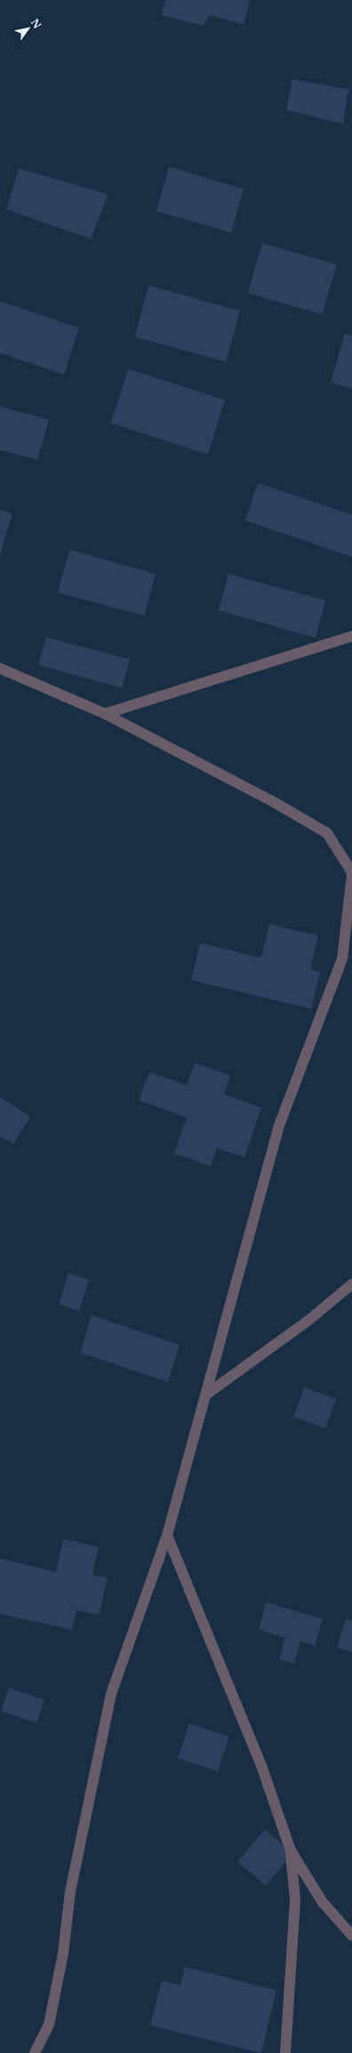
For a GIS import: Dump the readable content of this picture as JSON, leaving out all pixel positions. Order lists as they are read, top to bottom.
{
  "north": "top right"
}
